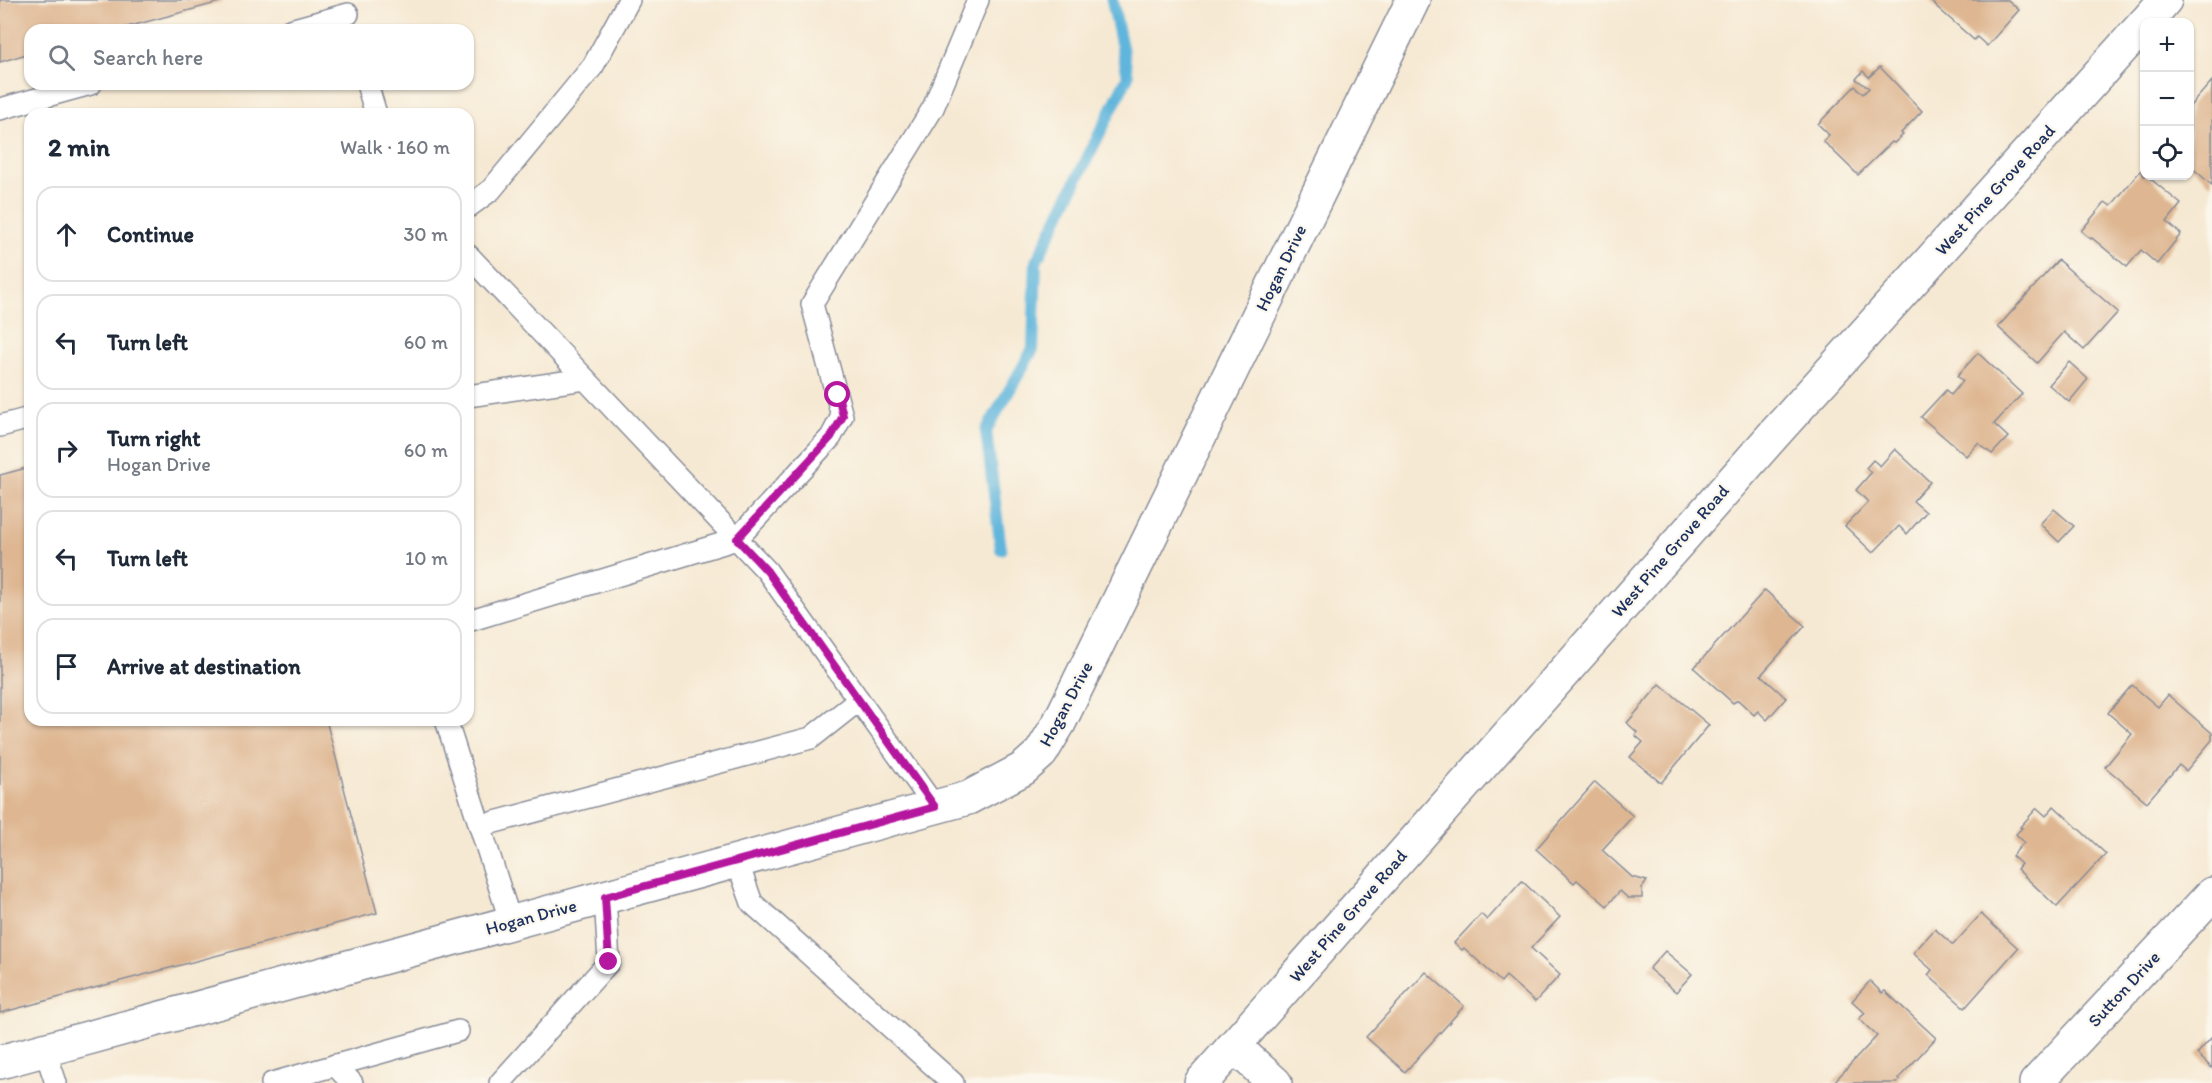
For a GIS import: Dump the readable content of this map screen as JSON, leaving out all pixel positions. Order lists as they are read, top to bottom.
{
  "streets": {
    "street": ["West Pine Grove Road", "Hogan Drive", "Sutton Drive"]
  },
  "page": {
    "map_buttons": ["+", "−"],
    "search": "Search here",
    "heading": ["2 min", "Walk · 160 m"],
    "list": [
      ["Continue", "30 m"],
      ["Turn left", "60 m"],
      ["Turn right", "Hogan Drive", "60 m"],
      ["Turn left", "10 m"],
      "Arrive at destination"
    ]
  }
}
